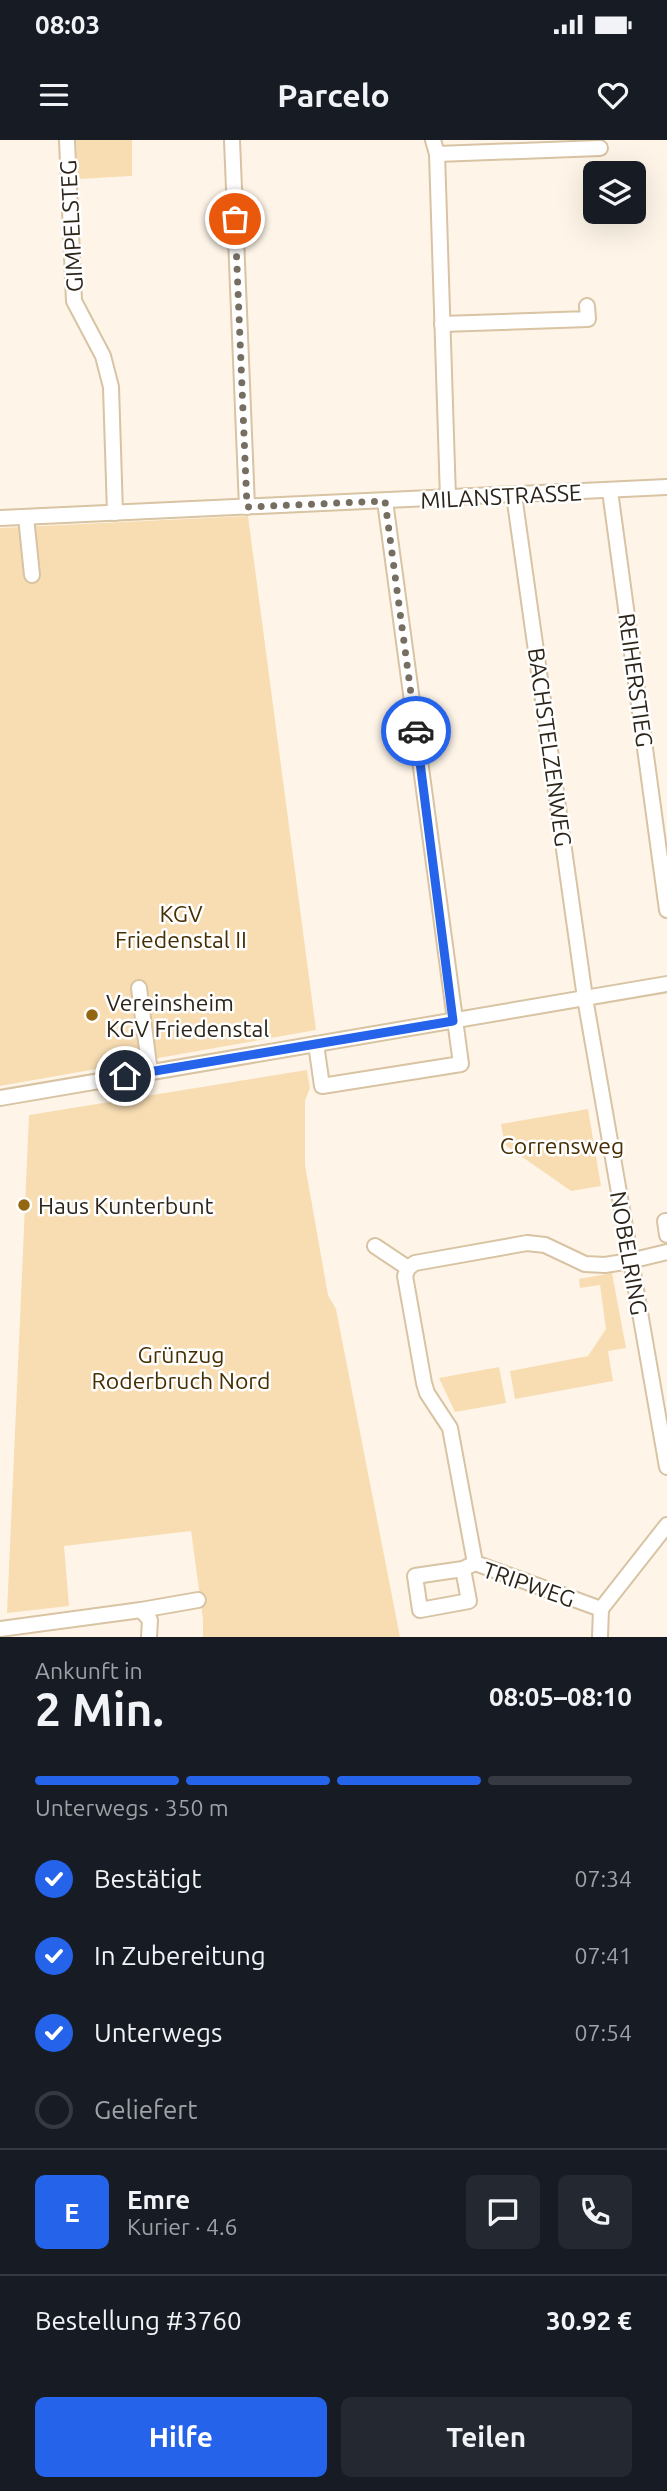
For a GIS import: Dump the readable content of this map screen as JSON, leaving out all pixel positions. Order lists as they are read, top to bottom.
{
  "streets": {
    "street": [
      "GIMPELSTEG",
      "MILANSTRASSE",
      "REIHERSTIEG",
      "BACHSTELZENWEG",
      "NOBELRING",
      "TRIPWEG"
    ]
  },
  "crossings": [
    ["GIMPELSTEG", "MILANSTRASSE"],
    ["MILANSTRASSE", "REIHERSTIEG"],
    ["MILANSTRASSE", "BACHSTELZENWEG"],
    ["BACHSTELZENWEG", "NOBELRING"]
  ],
  "parks": ["KGV Friedenstal II", "Corrensweg", "Grünzug Roderbruch Nord"],
  "places": ["Vereinsheim KGV Friedenstal", "Haus Kunterbunt"],
  "page": {
    "status": "08:03",
    "header": "Parcelo",
    "heading": ["2 Min.", "Ankunft in", "08:05–08:10"],
    "panel": [
      "Emre",
      "Kurier · 4.6",
      "Bestellung #3760",
      "30.92 €"
    ],
    "bar": "Unterwegs · 350 m",
    "list": [
      ["Bestätigt", "07:34"],
      ["In Zubereitung", "07:41"],
      ["Unterwegs", "07:54"],
      "Geliefert"
    ],
    "round": "E",
    "buttons": ["Hilfe", "Teilen"]
  }
}
